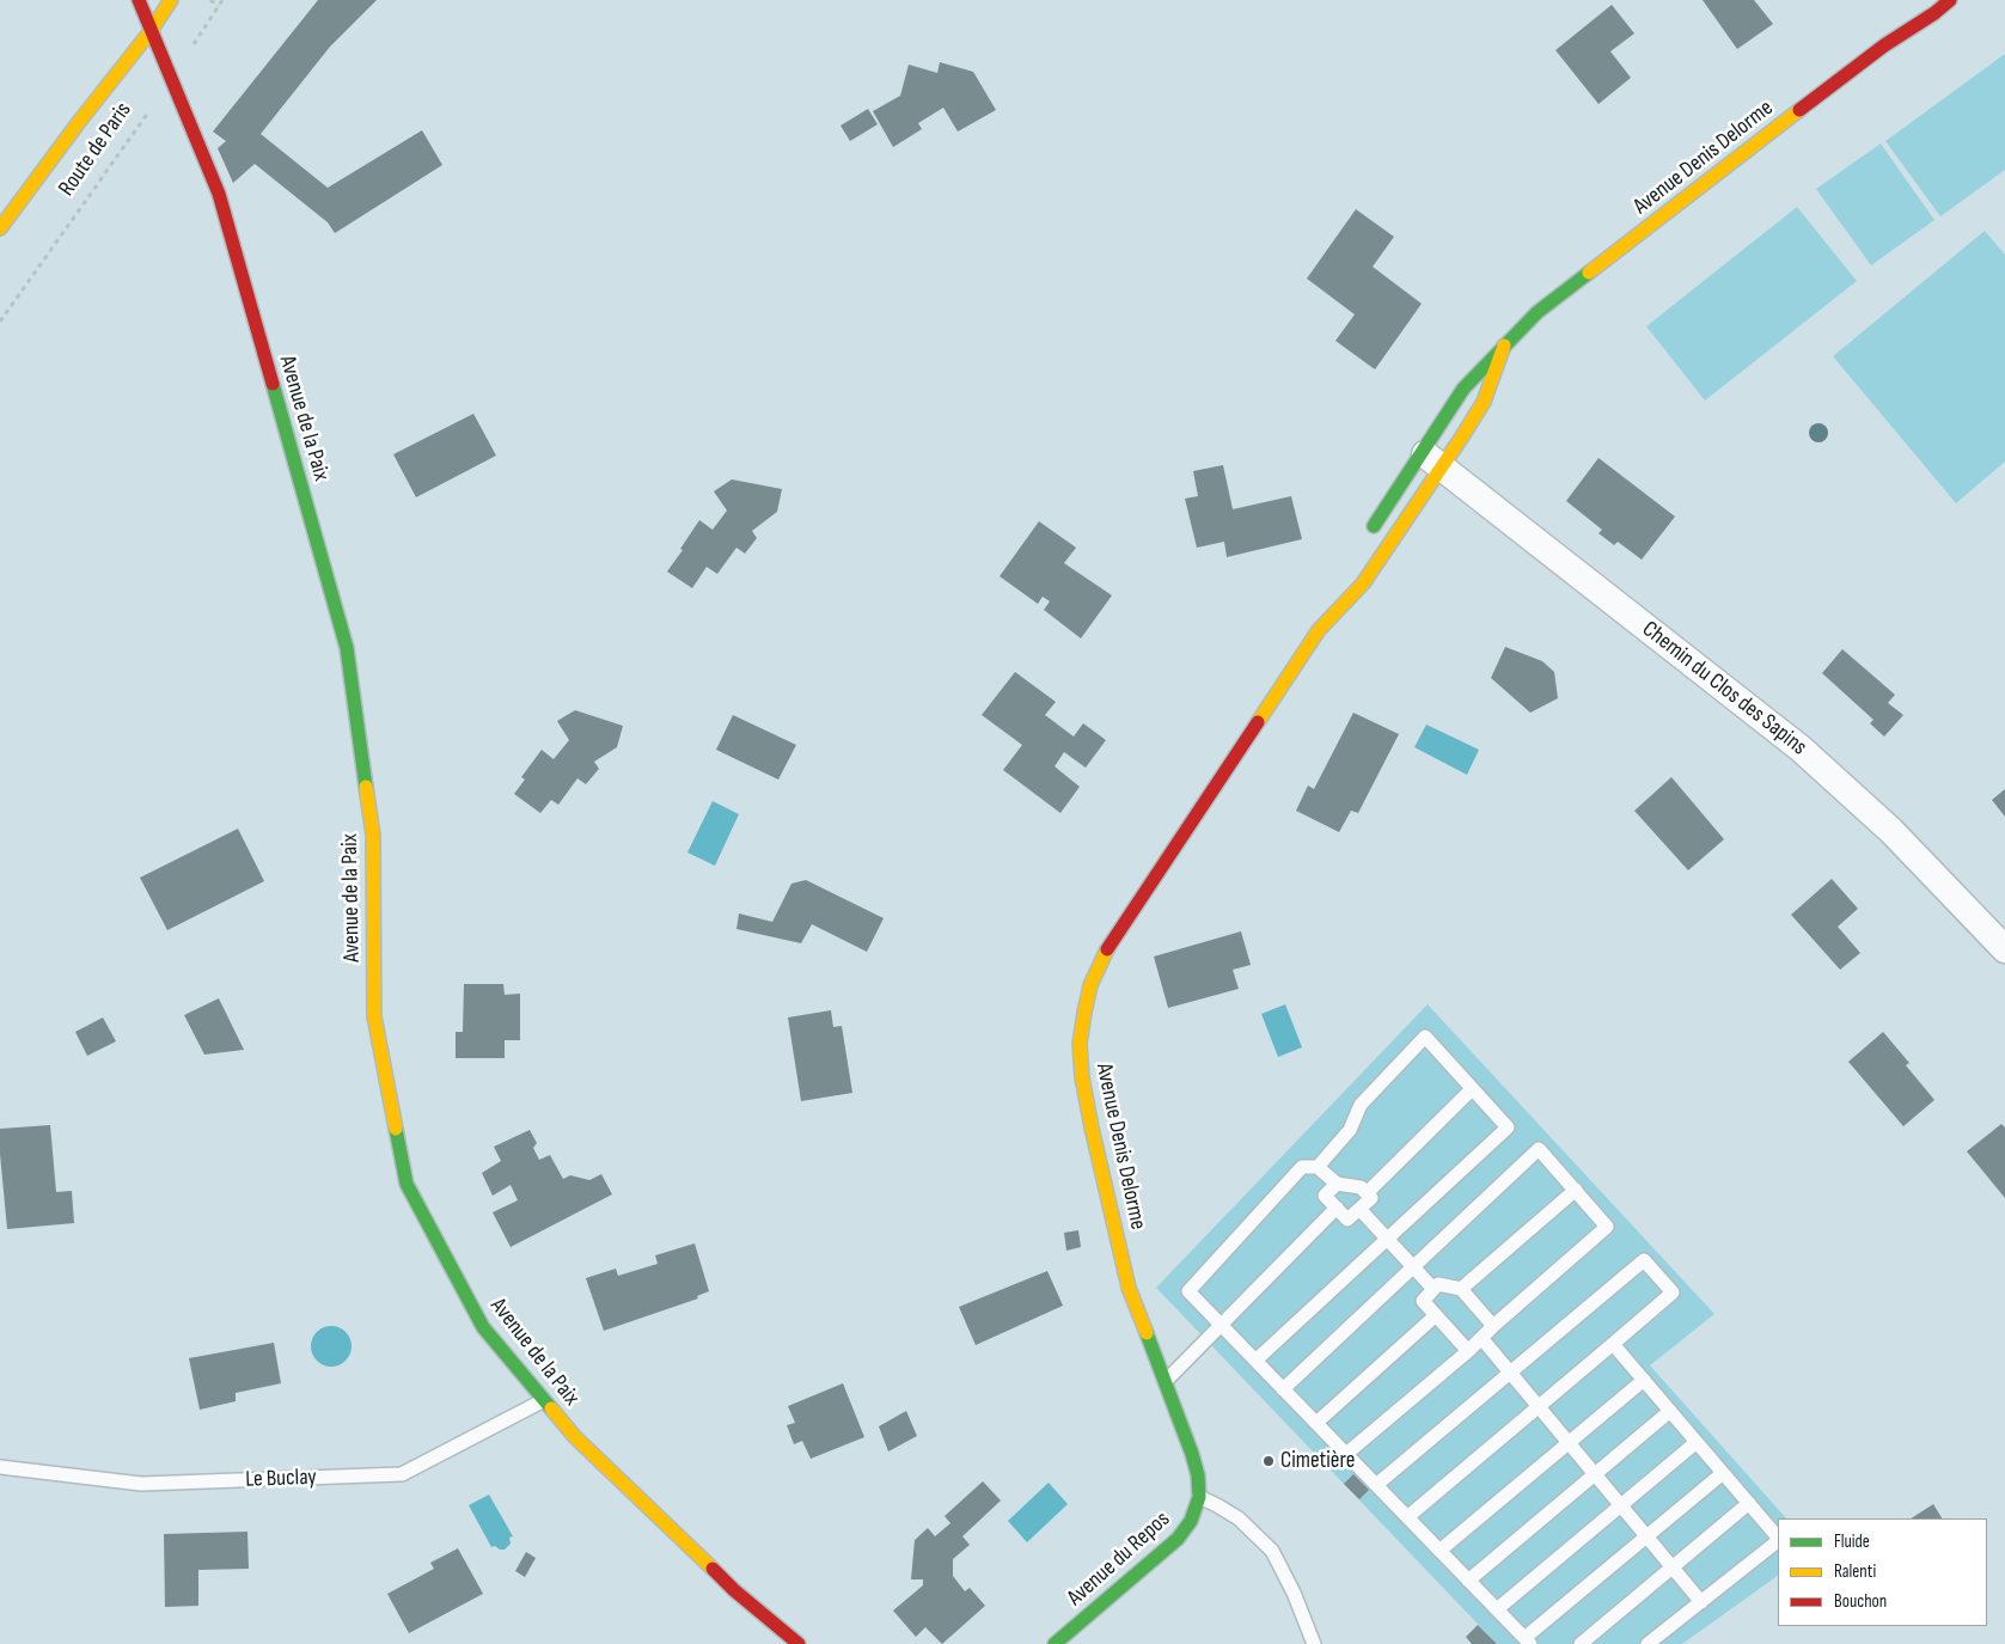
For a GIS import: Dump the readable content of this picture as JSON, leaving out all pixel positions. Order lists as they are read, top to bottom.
{
  "streets": {
    "street": [
      "Route de Paris",
      "Avenue Denis Delorme",
      "Avenue de la Paix",
      "Chemin du Clos des Sapins",
      "Avenue du Repos"
    ],
    "lane": ["Le Buclay"]
  },
  "crossings": [
    ["Route de Paris", "Avenue de la Paix"],
    ["Avenue Denis Delorme", "Chemin du Clos des Sapins"],
    ["Avenue Denis Delorme", "Avenue du Repos"],
    ["Avenue de la Paix", "Le Buclay"]
  ],
  "places": ["Cimetière"],
  "legend": ["Fluide", "Ralenti", "Bouchon"]
}
